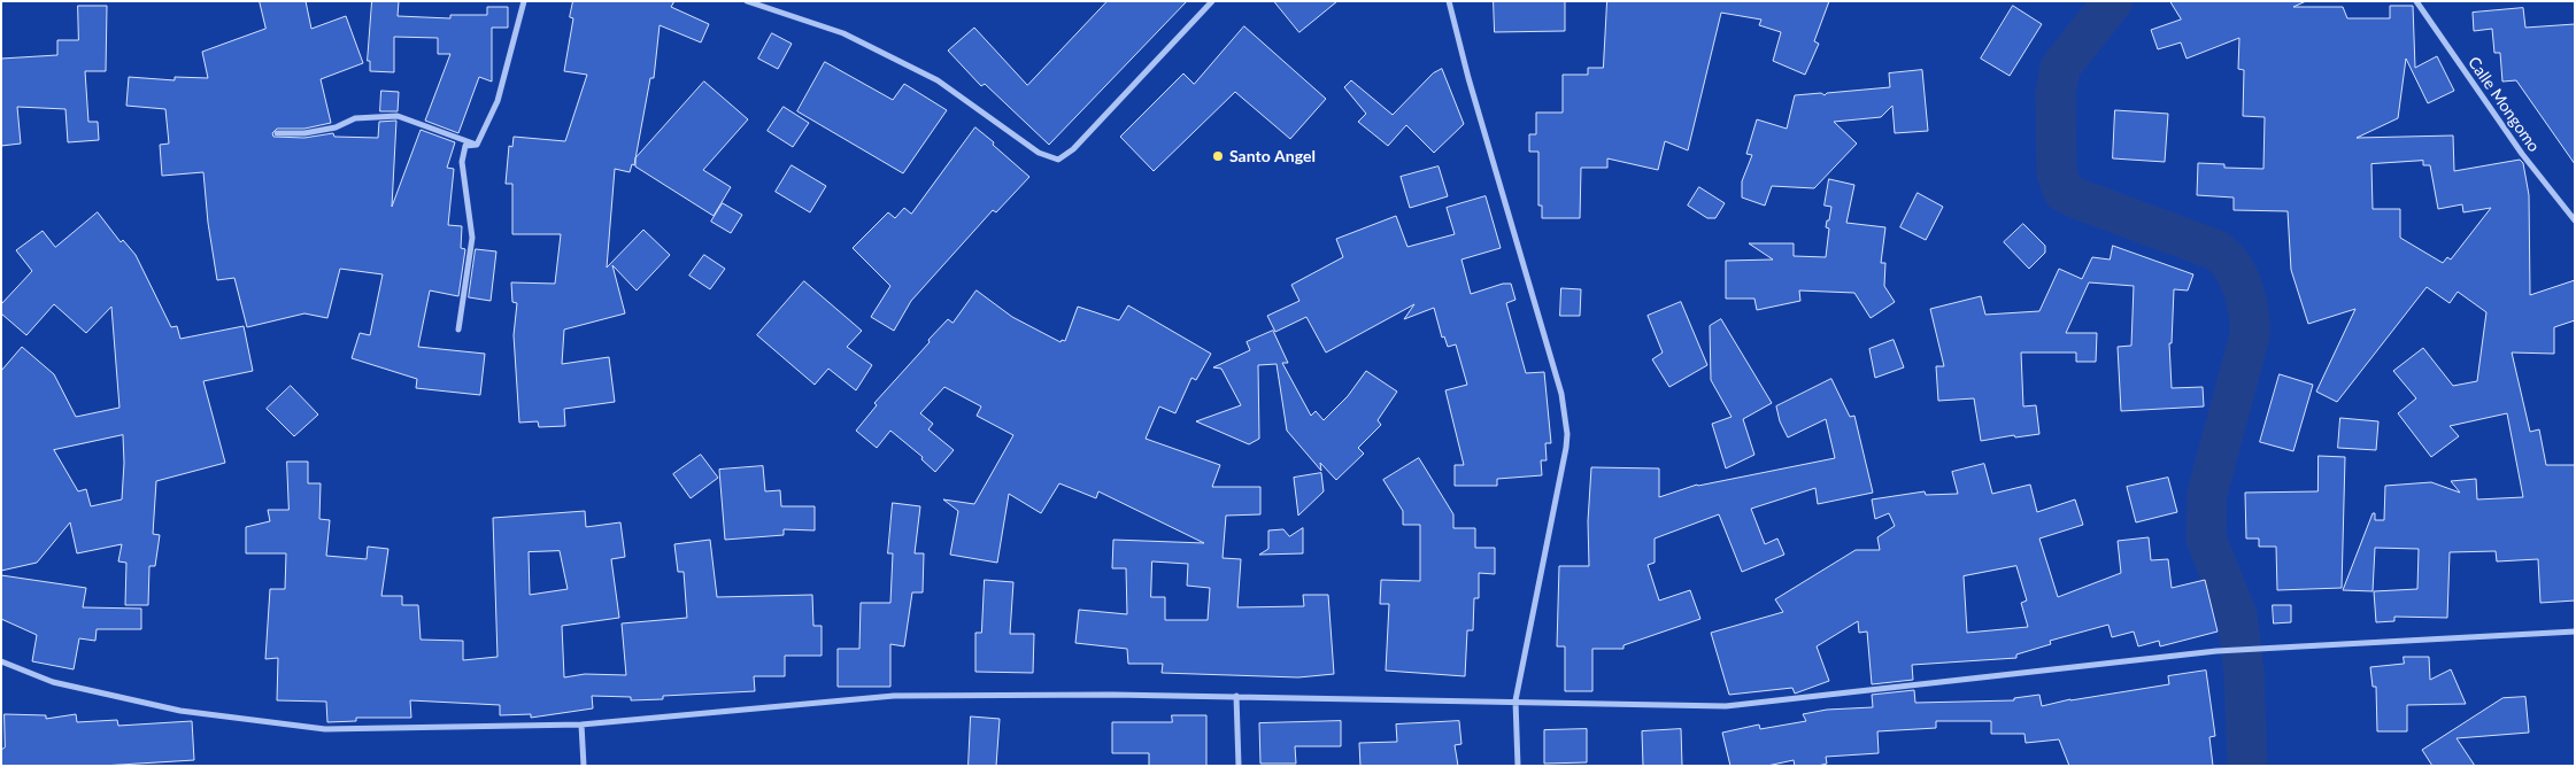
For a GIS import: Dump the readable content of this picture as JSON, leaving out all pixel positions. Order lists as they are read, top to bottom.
{
  "streets": {
    "street": ["Calle Mongomo"]
  },
  "places": ["Santo Angel"]
}
